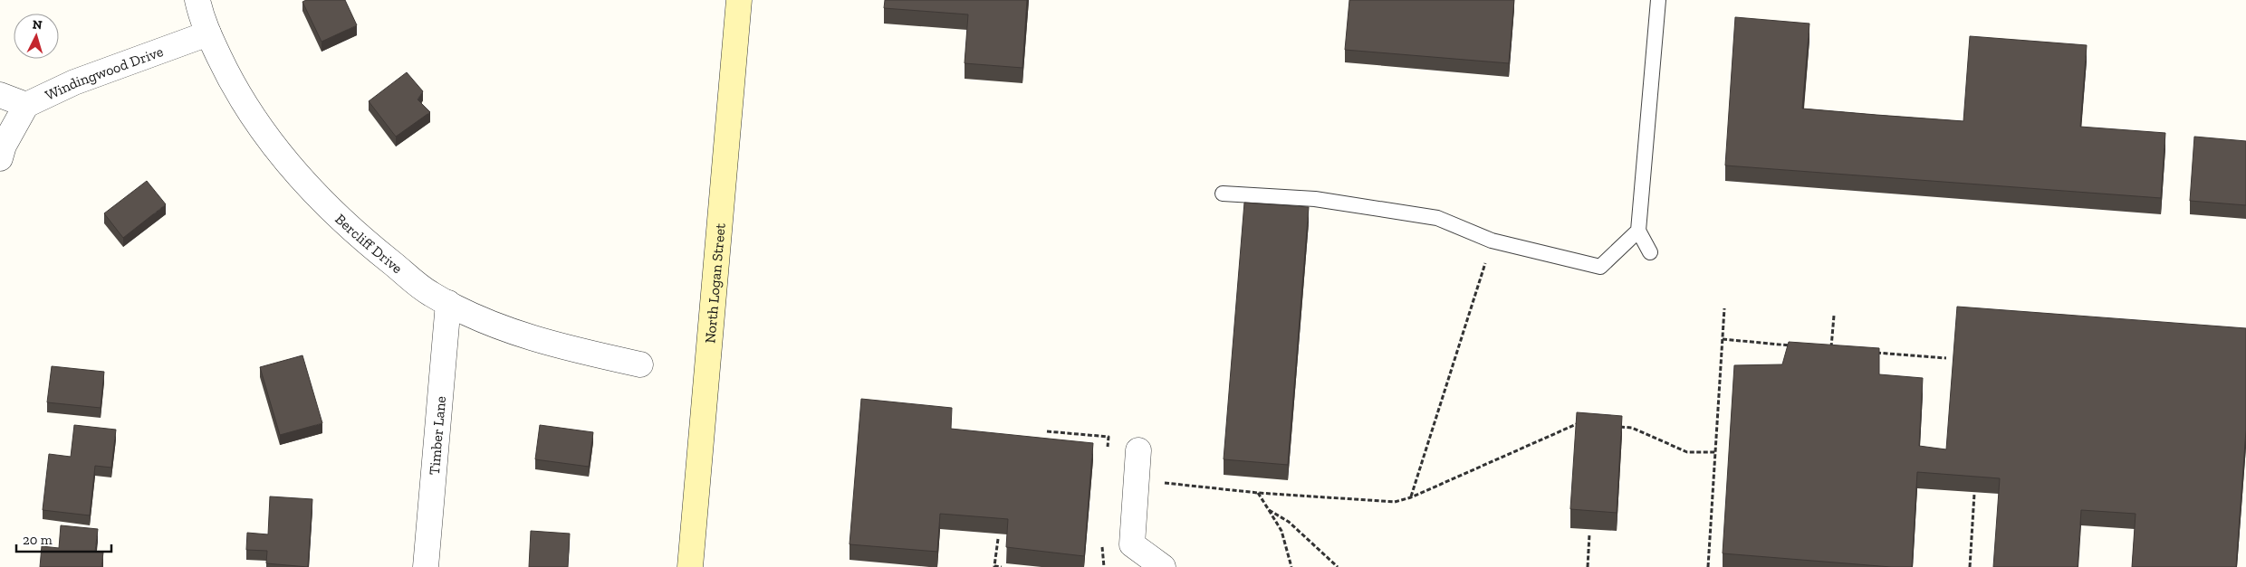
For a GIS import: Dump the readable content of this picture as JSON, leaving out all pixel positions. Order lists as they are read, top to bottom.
{
  "streets": {
    "street": [
      "Windingwood Drive",
      "Bercliff Drive",
      "North Logan Street",
      "Timber Lane"
    ]
  },
  "crossings": [
    ["Windingwood Drive", "Bercliff Drive"],
    ["Bercliff Drive", "Timber Lane"]
  ],
  "scale_bar": "20 m",
  "north": "top"
}
